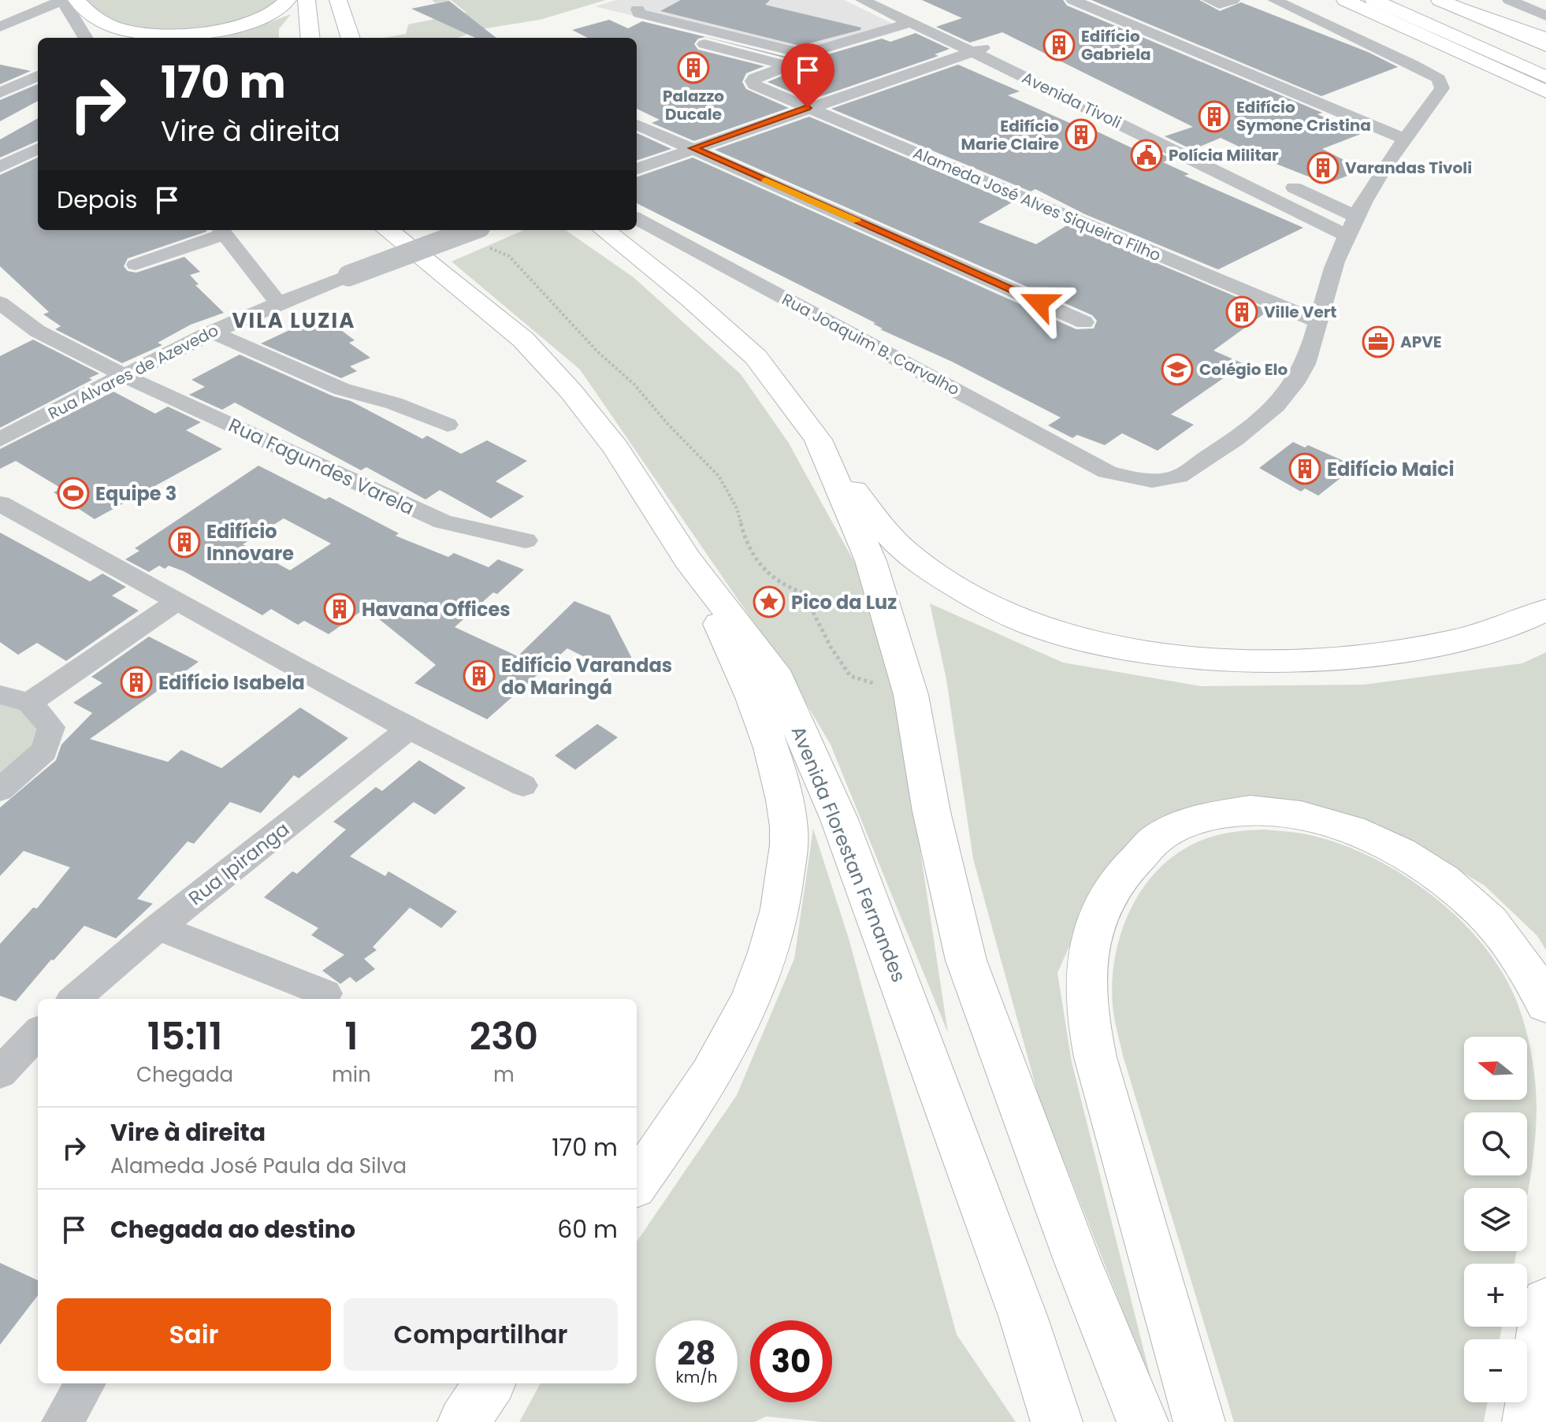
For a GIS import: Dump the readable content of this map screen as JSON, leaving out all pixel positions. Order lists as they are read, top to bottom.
{
  "streets": {
    "main road": ["Avenida Florestan Fernandes"],
    "street": [
      "Avenida Tivoli",
      "Alameda José Alves Siqueira Filho",
      "Rua Joaquim B. Carvalho",
      "Rua Alvares de Azevedo",
      "Rua Fagundes Varela",
      "Rua Ipiranga"
    ]
  },
  "crossings": [
    ["Avenida Tivoli", "Rua Joaquim B. Carvalho"],
    ["Alameda José Alves Siqueira Filho", "Rua Joaquim B. Carvalho"],
    ["Rua Alvares de Azevedo", "Rua Fagundes Varela"]
  ],
  "districts": ["VILA LUZIA"],
  "places": {
    "building": [
      "Edifício Gabriela",
      "Palazzo Ducale",
      "Edifício Symone Cristina",
      "Edifício Marie Claire",
      "Varandas Tivoli",
      "Ville Vert",
      "Edifício Maici",
      "Edifício Innovare",
      "Havana Offices",
      "Edifício Varandas do Maringá",
      "Edifício Isabela"
    ],
    "public building": ["Polícia Militar"],
    "office": ["APVE"],
    "school or university": ["Colégio Elo"],
    "sports": ["Equipe 3"],
    "place": ["Pico da Luz"]
  },
  "north": "left",
  "page": {
    "turn": ["170 m", "Vire à direita"],
    "then": "Depois",
    "eta": [
      "15:11",
      "Chegada",
      "1",
      "min",
      "230",
      "m"
    ],
    "map_buttons": ["+", "−"],
    "list": [
      {
        "name": "Vire à direita",
        "note": "Alameda José Paula da Silva",
        "value": "170 m"
      },
      {
        "name": "Chegada ao destino",
        "value": "60 m"
      }
    ],
    "buttons": ["Sair", "Compartilhar"],
    "speed": "28 km/h",
    "limit": "30"
  }
}
